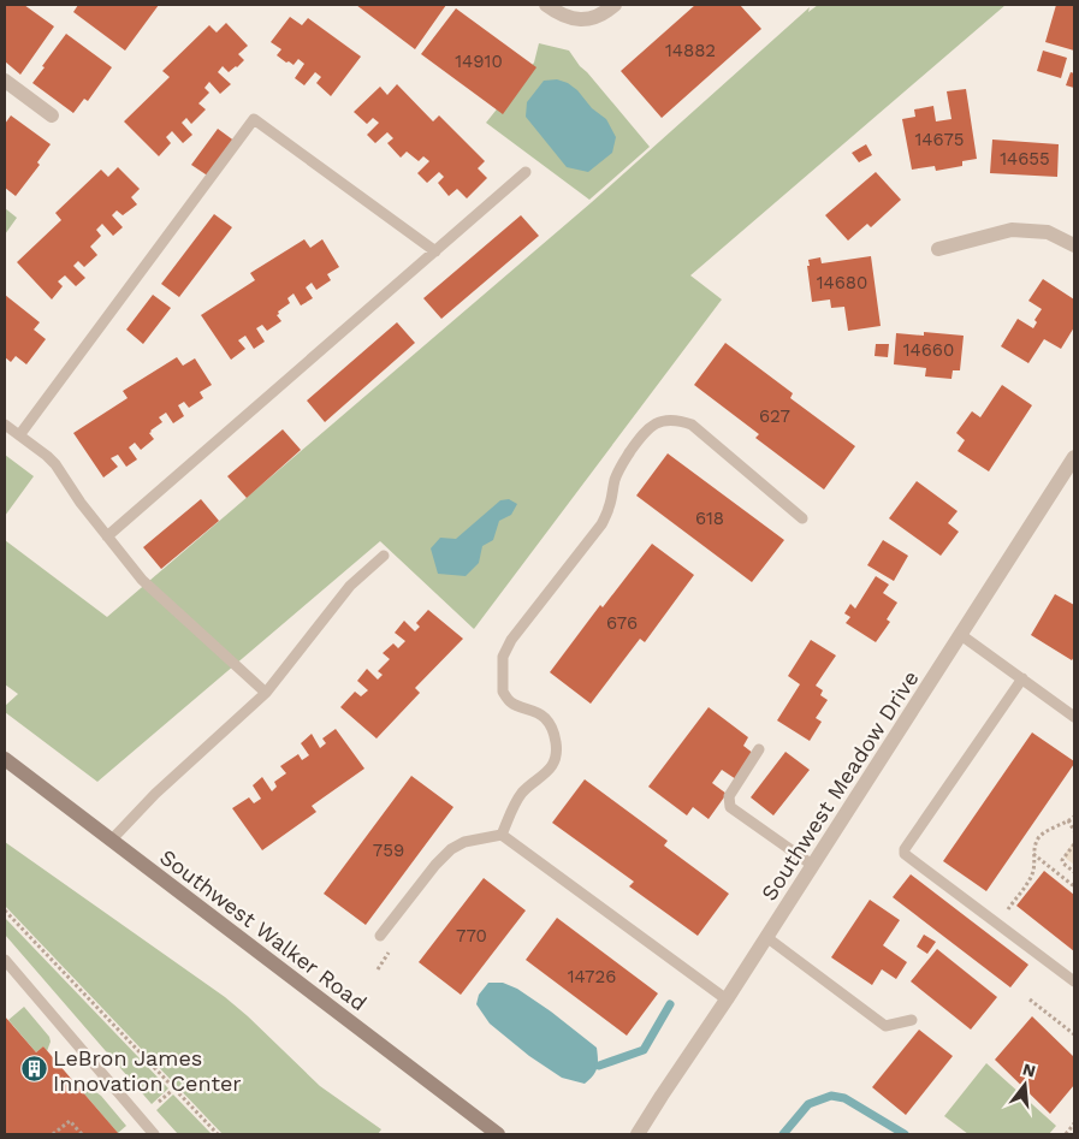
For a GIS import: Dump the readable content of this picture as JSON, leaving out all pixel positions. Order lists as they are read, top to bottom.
{
  "streets": {
    "main road": ["Southwest Walker Road"],
    "street": ["Southwest Meadow Drive"]
  },
  "places": {
    "building": ["LeBron James Innovation Center"]
  },
  "house_numbers": [
    "14882",
    "14910",
    "14675",
    "14655",
    "14680",
    "14660",
    "627",
    "618",
    "676",
    "759",
    "770",
    "14726"
  ],
  "north": "top"
}
